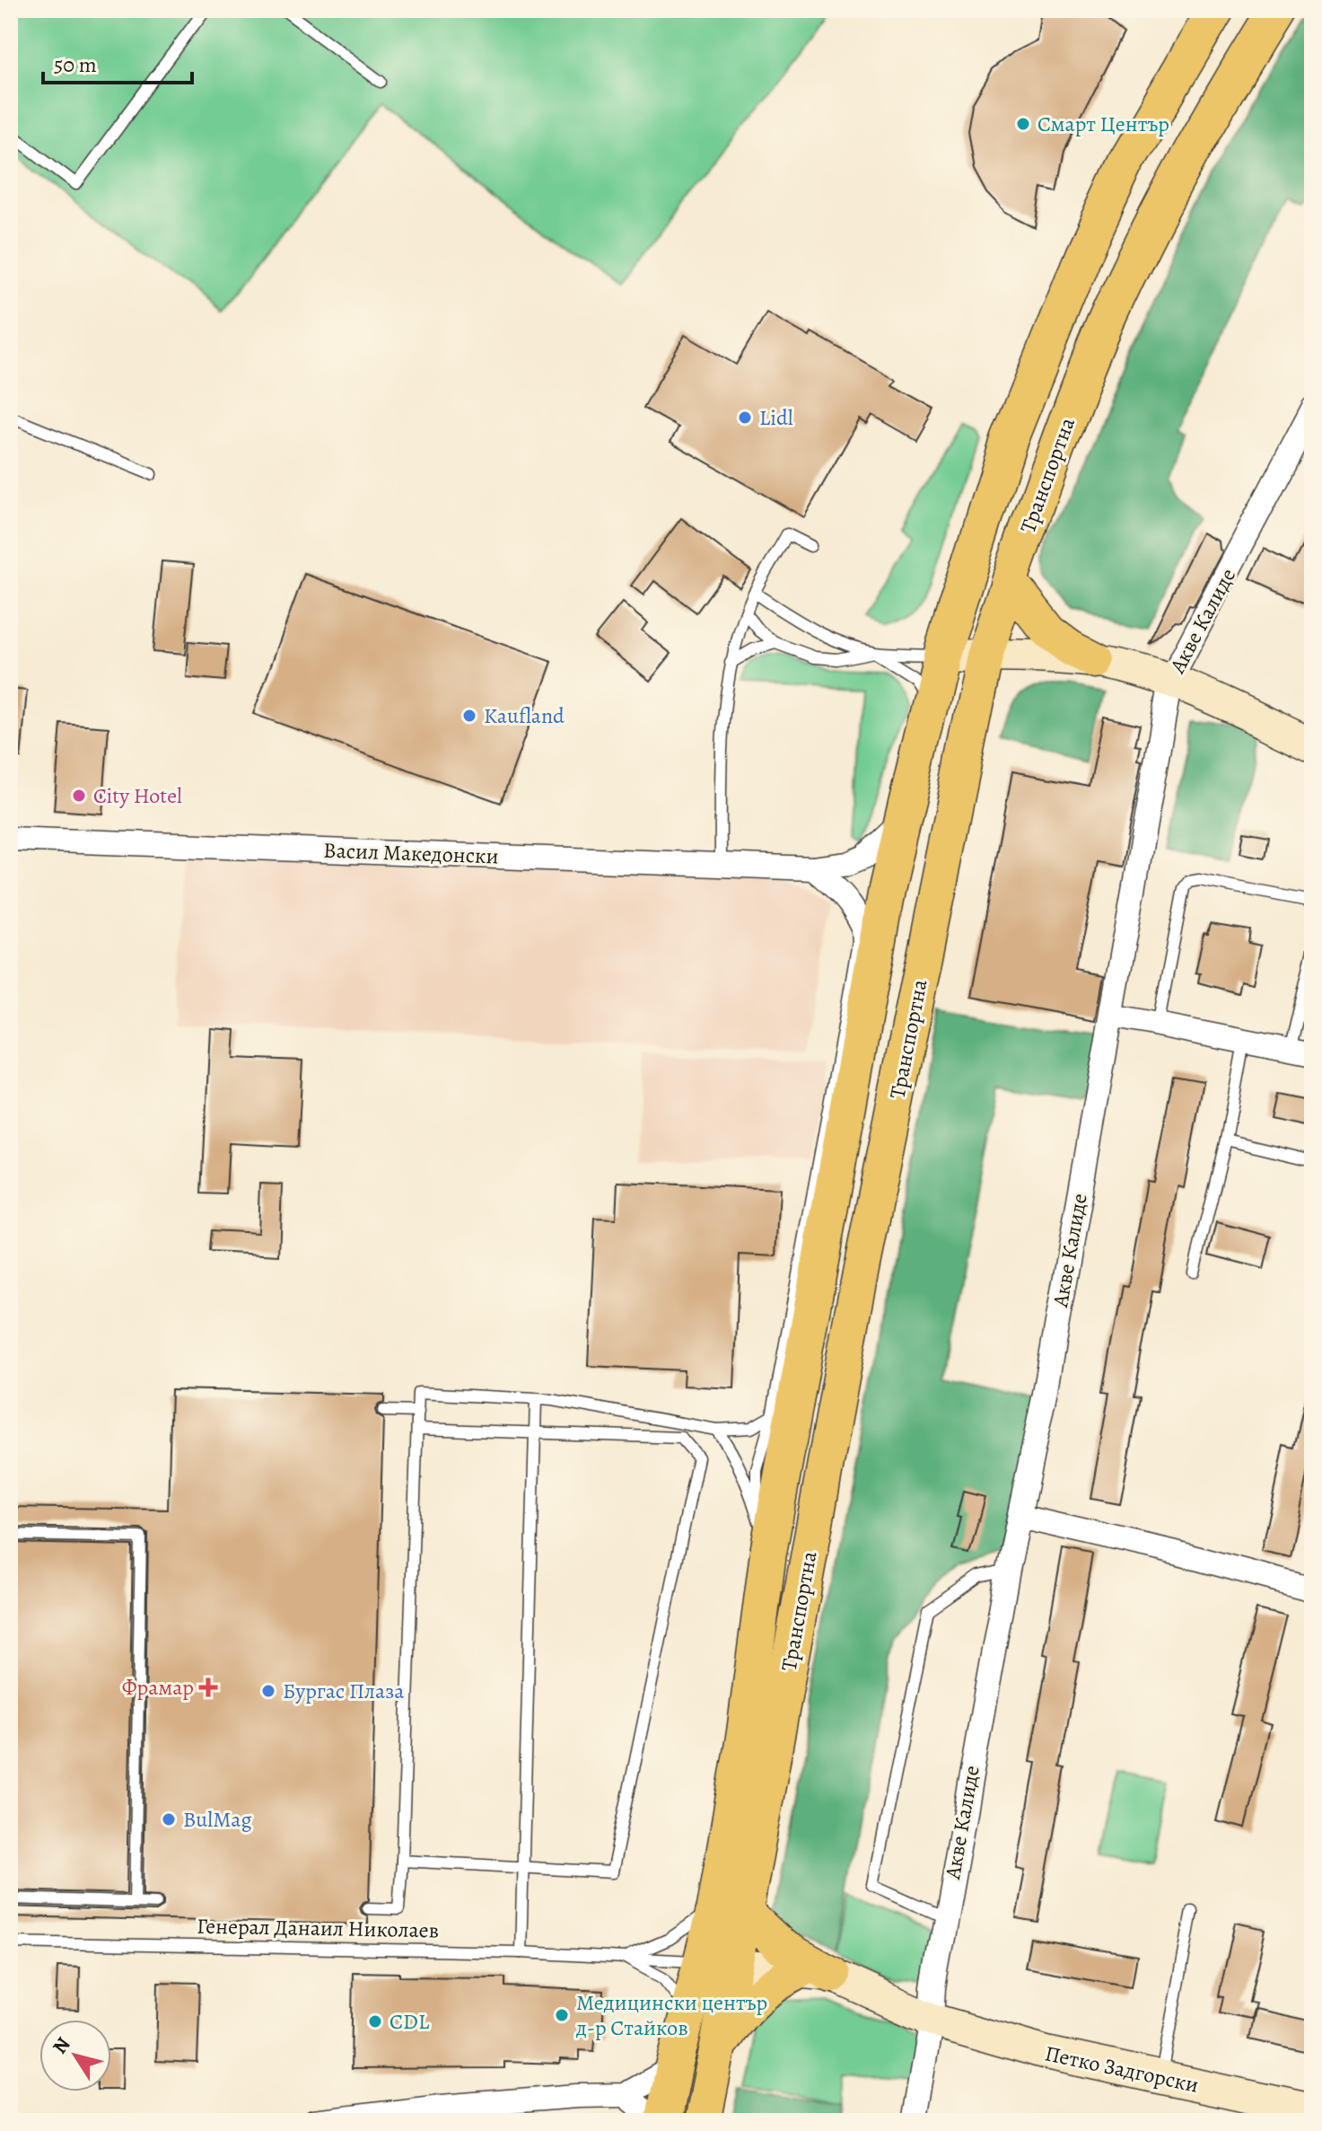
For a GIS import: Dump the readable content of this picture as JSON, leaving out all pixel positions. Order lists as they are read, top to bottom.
{
  "streets": {
    "main road": ["Транспортна"],
    "street": ["Акве Калиде", "Васил Македонски", "Петко Задгорски"],
    "lane": ["Генерал Данаил Николаев"]
  },
  "crossings": [
    ["Транспортна", "Васил Македонски"],
    ["Транспортна", "Генерал Данаил Николаев"],
    ["Транспортна", "Петко Задгорски"],
    ["Акве Калиде", "Петко Задгорски"],
    ["Генерал Данаил Николаев", "Петко Задгорски"]
  ],
  "places": {
    "other": [
      "Смарт Център",
      "Lidl",
      "Kaufland",
      "City Hotel",
      "Бургас Плаза",
      "BulMag",
      "Медицински център д-р Стайков",
      "CDL"
    ],
    "health": ["Фрамар"]
  },
  "scale_bar": "50 m",
  "north": "top left"
}
